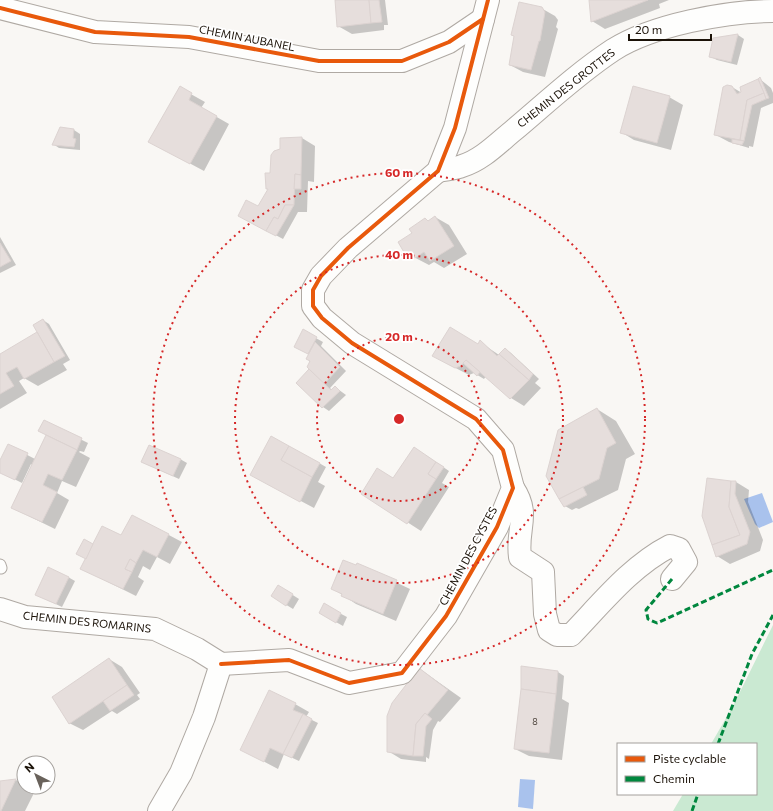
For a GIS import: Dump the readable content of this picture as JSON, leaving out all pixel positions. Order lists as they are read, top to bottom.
{
  "streets": {
    "street": [
      "CHEMIN AUBANEL",
      "CHEMIN DES GROTTES",
      "CHEMIN DES CYSTES",
      "CHEMIN DES ROMARINS"
    ]
  },
  "crossings": [
    ["CHEMIN DES CYSTES", "CHEMIN DES ROMARINS"]
  ],
  "house_numbers": ["8"],
  "legend": ["Piste cyclable", "Chemin"],
  "scale_bar": "20 m",
  "north": "top left",
  "rings": ["60 m", "40 m", "20 m"]
}
